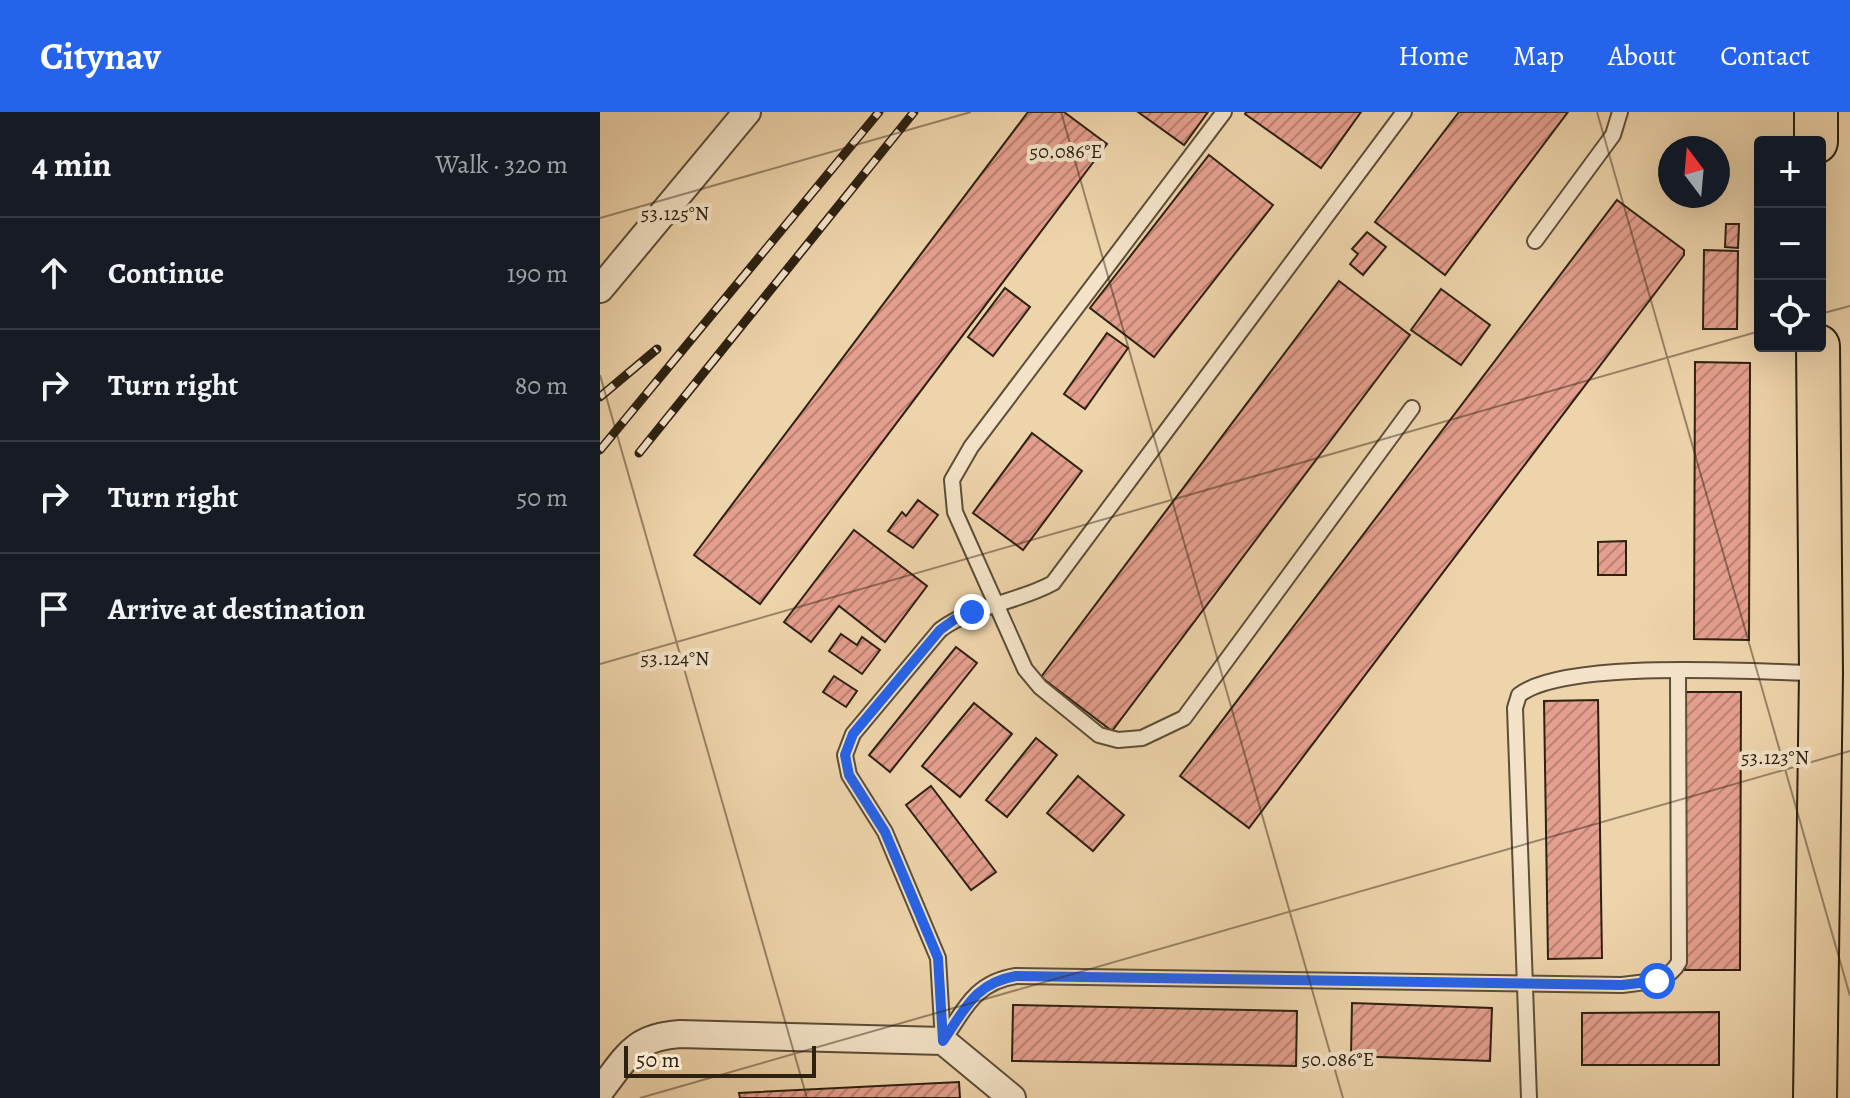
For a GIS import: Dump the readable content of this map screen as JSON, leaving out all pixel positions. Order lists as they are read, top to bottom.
{
  "scale_bar": "50 m",
  "north": "top",
  "page": {
    "header": "Citynav",
    "nav": [
      "Home",
      "Map",
      "About",
      "Contact"
    ],
    "heading": ["4 min", "Walk · 320 m"],
    "map_buttons": ["+", "−"],
    "list": [
      ["Continue", "190 m"],
      ["Turn right", "80 m"],
      ["Turn right", "50 m"],
      "Arrive at destination"
    ],
    "scale": "50 m"
  },
  "coordinates": [
    "50.086°E",
    "53.125°N",
    "53.124°N",
    "53.123°N"
  ]
}
